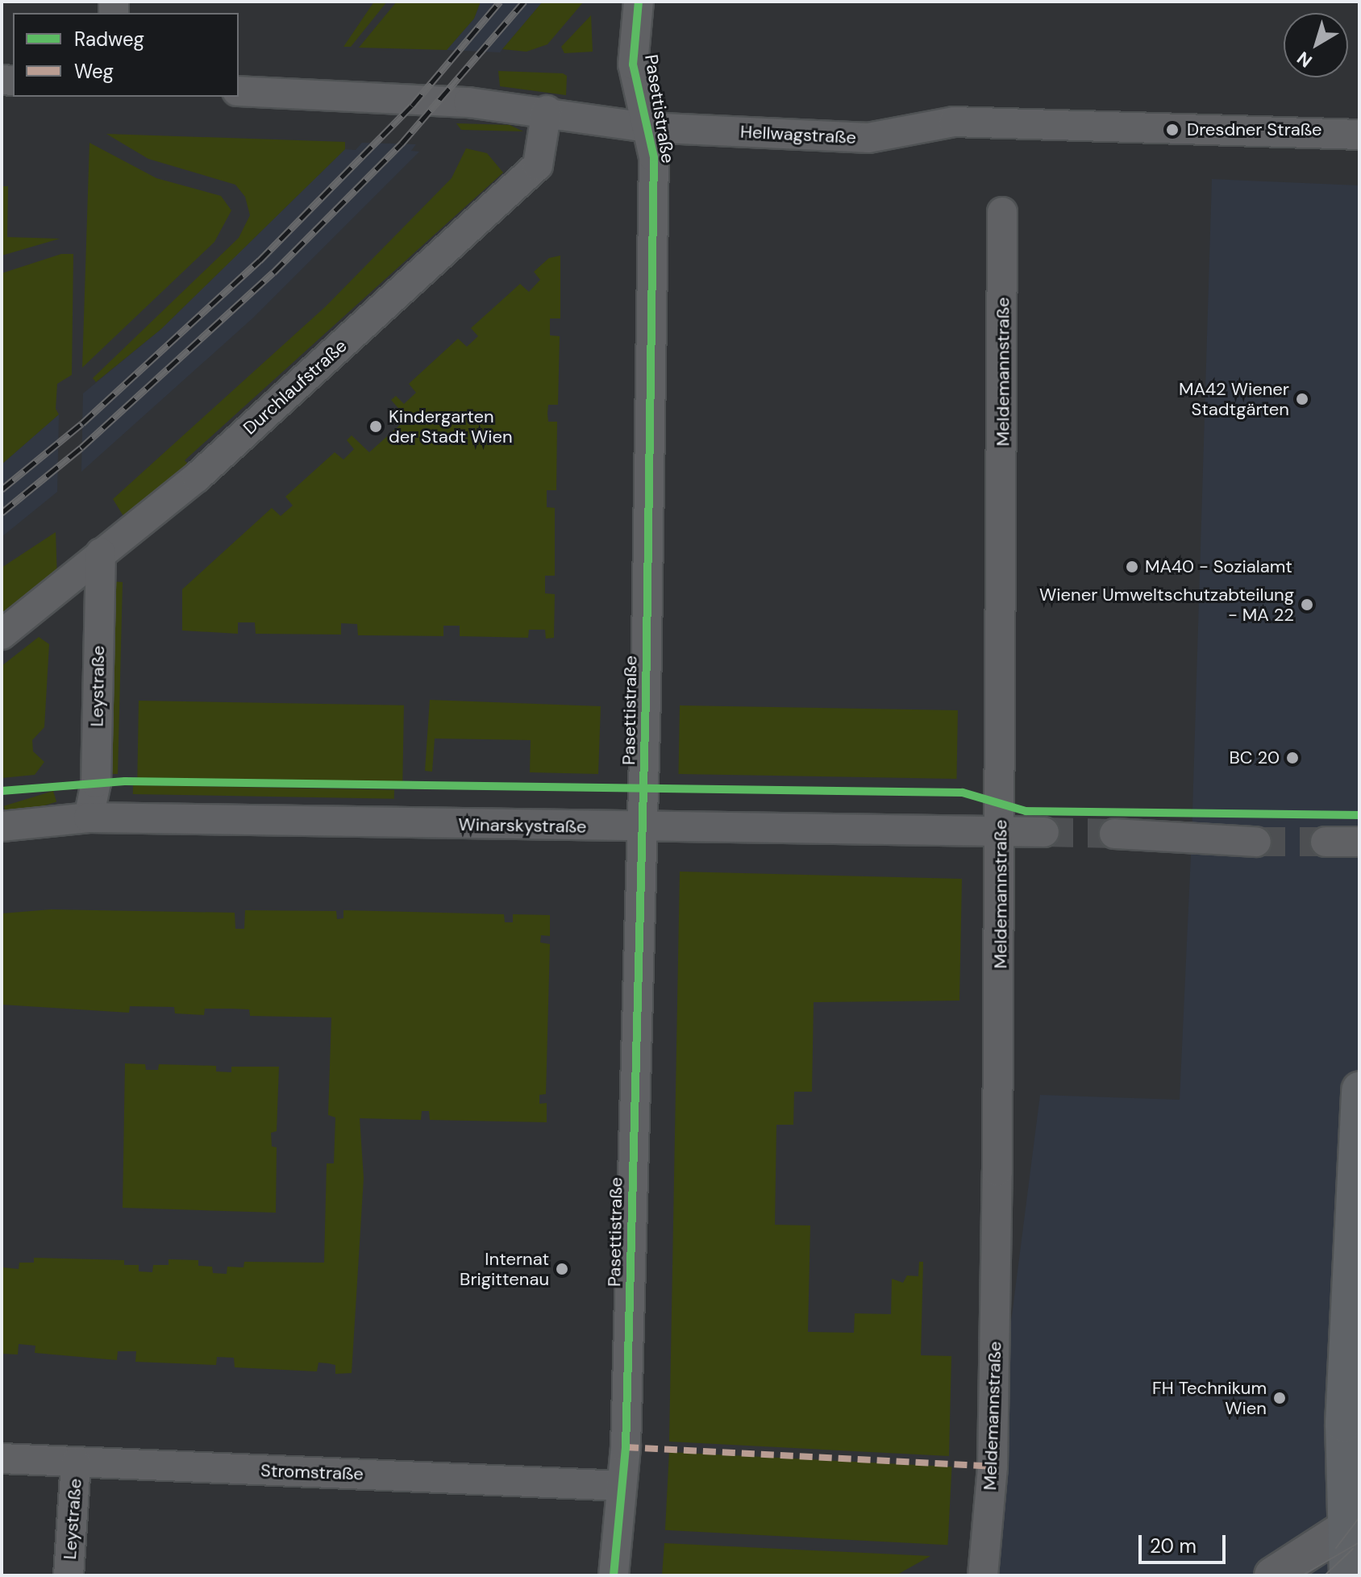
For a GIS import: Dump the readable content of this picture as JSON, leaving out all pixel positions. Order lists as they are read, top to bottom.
{
  "streets": {
    "street": [
      "Pasettistraße",
      "Hellwagstraße",
      "Meldemannstraße",
      "Durchlaufstraße",
      "Leystraße",
      "Winarskystraße",
      "Stromstraße"
    ]
  },
  "crossings": [
    ["Pasettistraße", "Hellwagstraße"],
    ["Pasettistraße", "Winarskystraße"],
    ["Pasettistraße", "Stromstraße"],
    ["Hellwagstraße", "Durchlaufstraße"],
    ["Meldemannstraße", "Winarskystraße"],
    ["Durchlaufstraße", "Leystraße"],
    ["Leystraße", "Winarskystraße"],
    ["Leystraße", "Stromstraße"]
  ],
  "places": [
    "Dresdner Straße",
    "MA42 Wiener Stadtgärten",
    "Kindergarten der Stadt Wien",
    "MA40 - Sozialamt",
    "Wiener Umweltschutzabteilung - MA 22",
    "BC 20",
    "Internat Brigittenau",
    "FH Technikum Wien"
  ],
  "legend": ["Radweg", "Weg"],
  "scale_bar": "20 m",
  "north": "bottom left"
}
